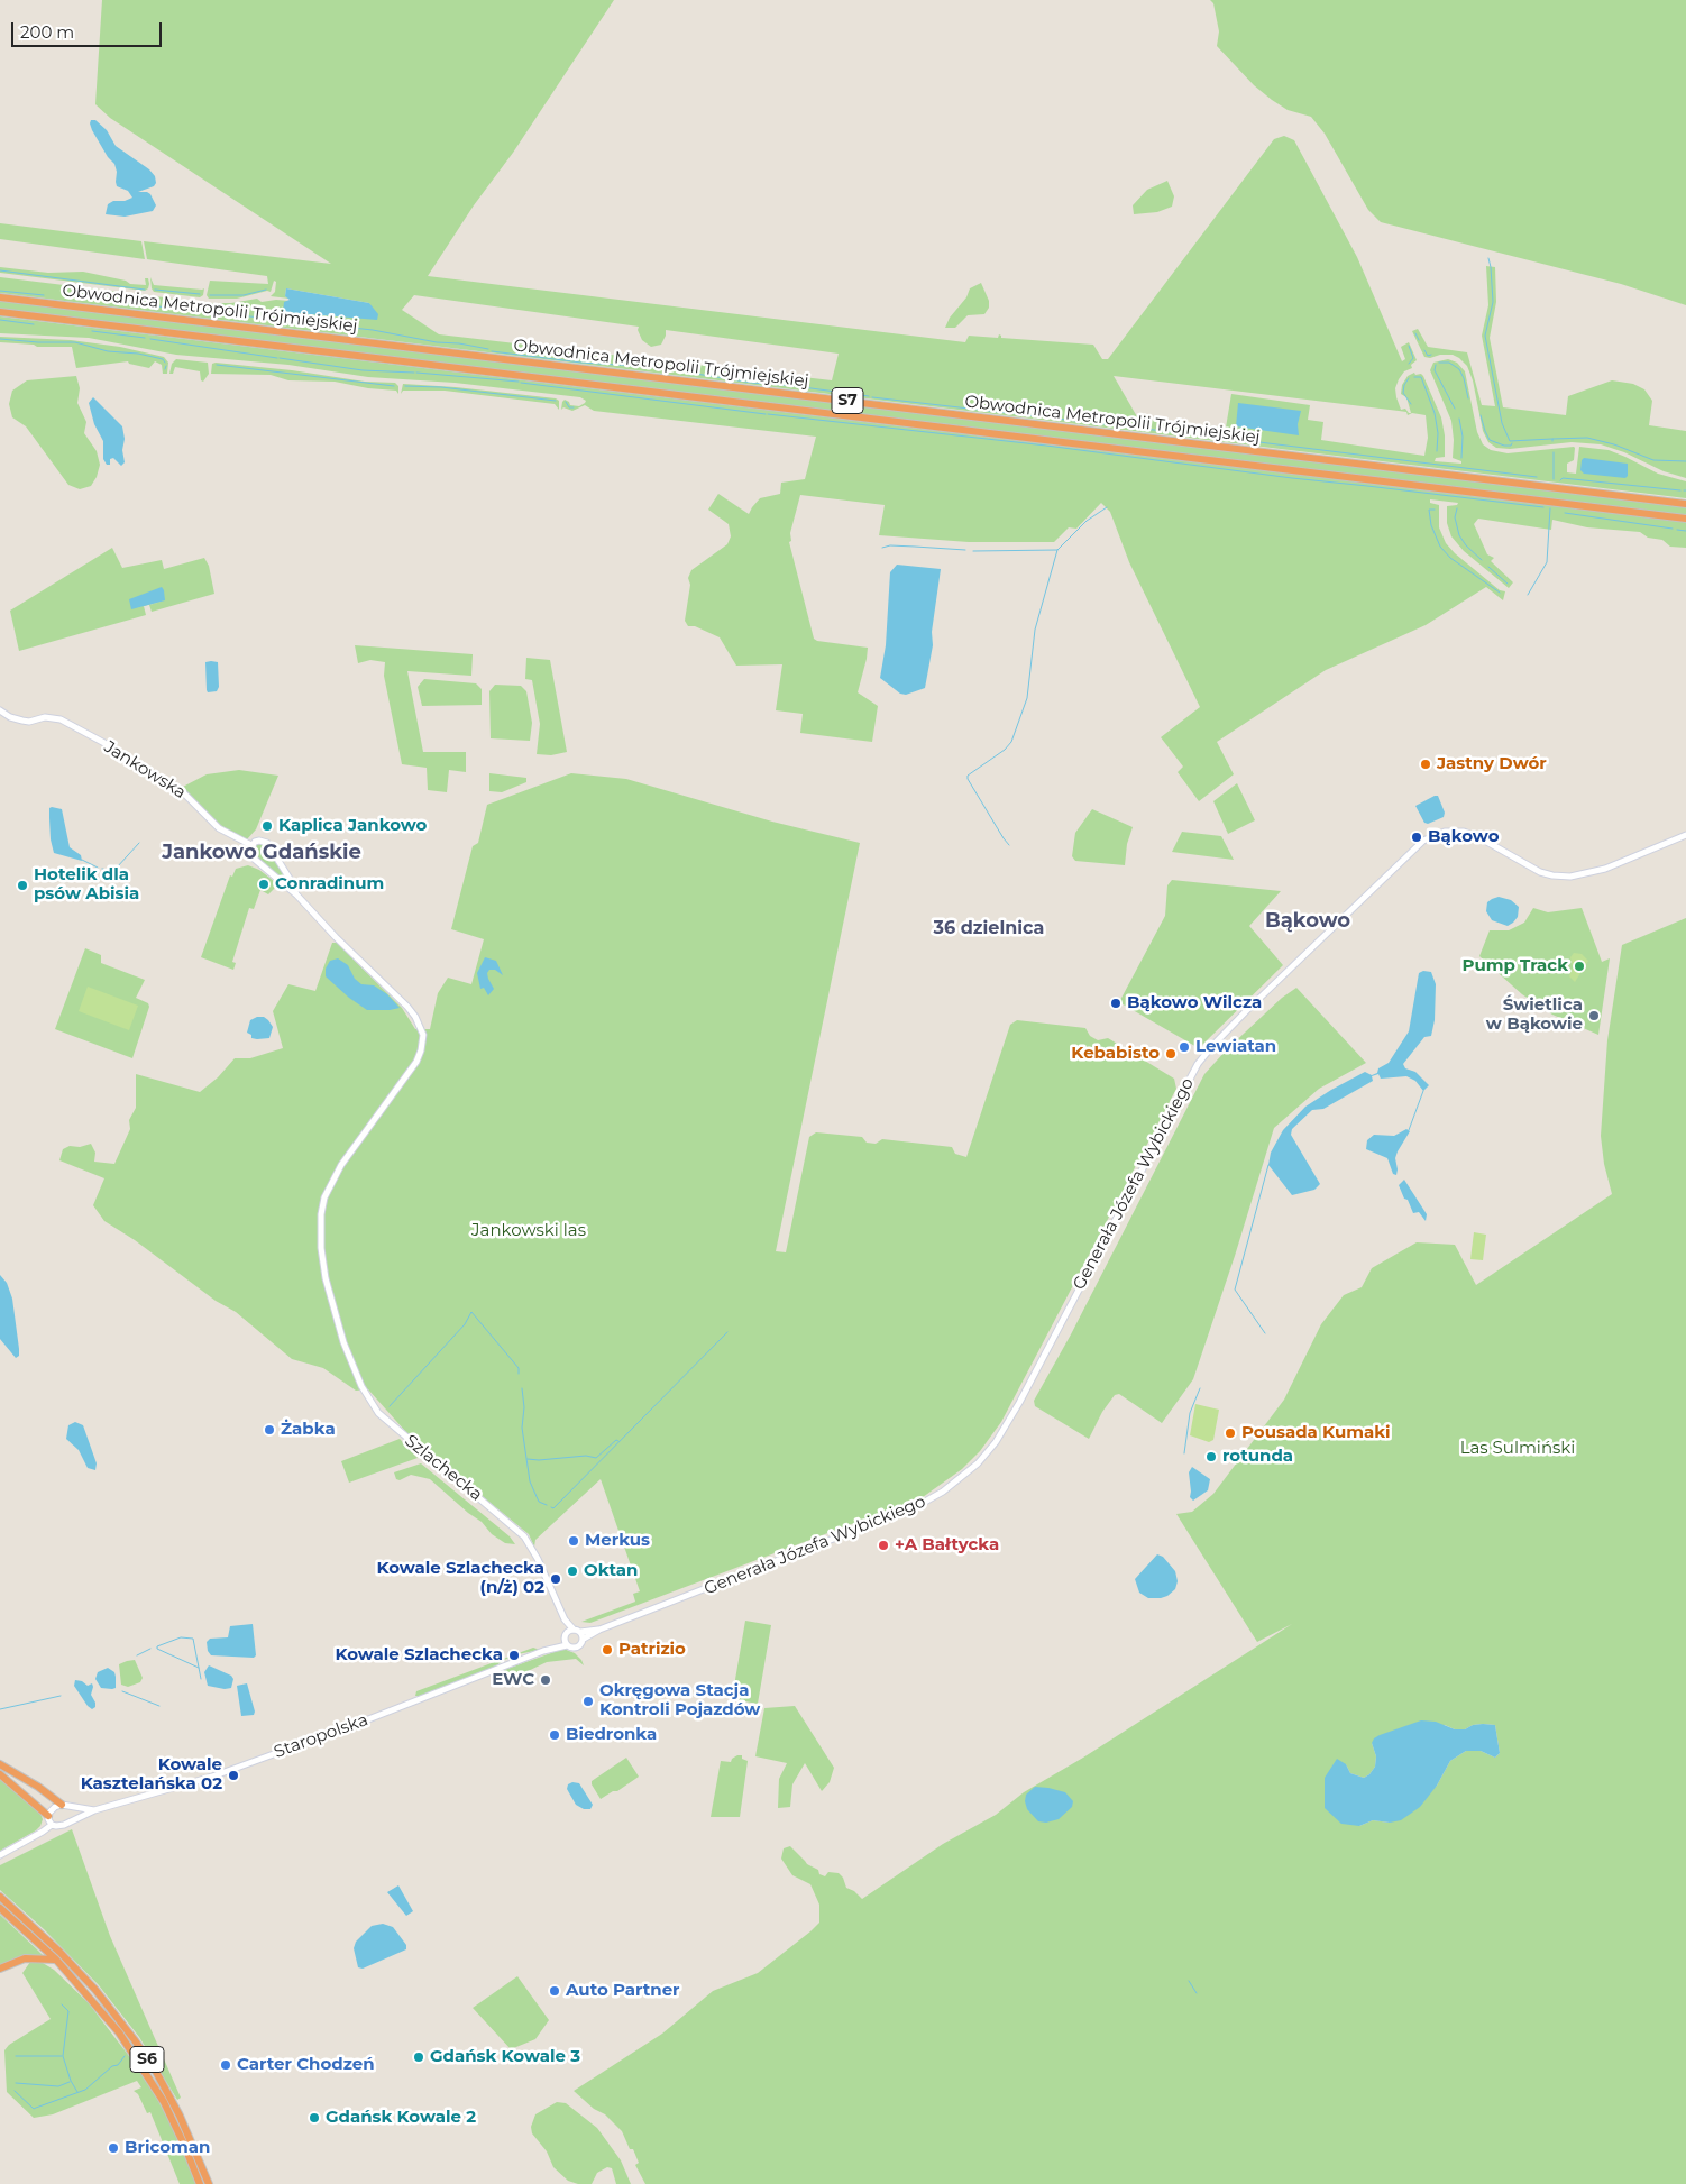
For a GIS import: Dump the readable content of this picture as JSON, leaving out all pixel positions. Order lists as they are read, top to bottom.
{
  "streets": {
    "highway": ["Obwodnica Metropolii Trójmiejskiej", "S7", "S6"],
    "main road": [
      "Jankowska",
      "Generała Józefa Wybickiego",
      "Szlachecka",
      "Staropolska"
    ]
  },
  "crossings": [
    ["Generała Józefa Wybickiego", "Szlachecka"],
    ["Generała Józefa Wybickiego", "Staropolska"],
    ["Szlachecka", "Staropolska"]
  ],
  "districts": ["Jankowo Gdańskie", "Bąkowo", "36 dzielnica"],
  "parks": ["Jankowski las", "Las Sulmiński"],
  "places": [
    "Jastny Dwór",
    "Kaplica Jankowo",
    "Bąkowo",
    "Conradinum",
    "Hotelik dla psów Abisia",
    "Pump Track",
    "Bąkowo Wilcza",
    "Świetlica w Bąkowie",
    "Lewiatan",
    "Kebabisto",
    "Żabka",
    "Pousada Kumaki",
    "rotunda",
    "Merkus",
    "+A Bałtycka",
    "Oktan",
    "Kowale Szlachecka (n/ż) 02",
    "Patrizio",
    "Kowale Szlachecka",
    "EWC",
    "Okręgowa Stacja Kontroli Pojazdów",
    "Biedronka",
    "Kowale Kasztelańska 02",
    "Auto Partner",
    "Gdańsk Kowale 3",
    "Carter Chodzeń",
    "Gdańsk Kowale 2",
    "Bricoman"
  ],
  "scale_bar": "200 m"
}
